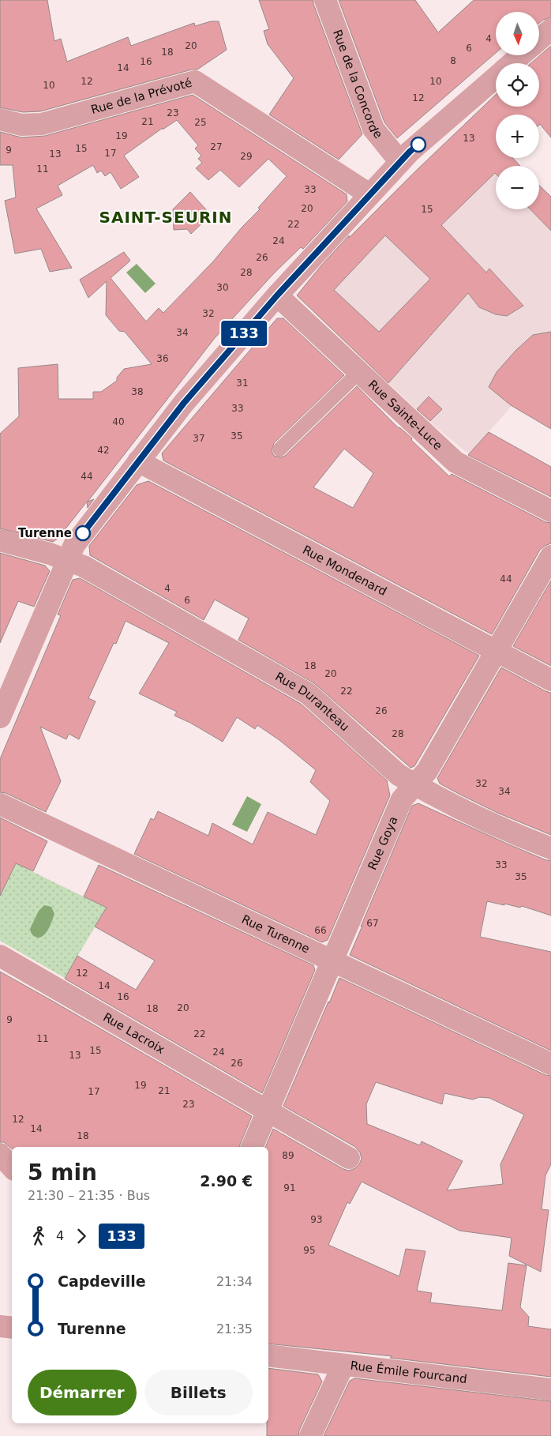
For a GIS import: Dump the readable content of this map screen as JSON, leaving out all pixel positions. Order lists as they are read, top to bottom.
{
  "streets": {
    "street": [
      "Rue de la Concorde",
      "Rue de la Prévoté",
      "Rue Sainte-Luce",
      "Rue Mondenard",
      "Rue Duranteau",
      "Rue Goya",
      "Rue Turenne",
      "Rue Lacroix",
      "Rue Émile Fourcand"
    ]
  },
  "crossings": [
    ["Rue Mondenard", "Rue Goya"],
    ["Rue Duranteau", "Rue Goya"],
    ["Rue Goya", "Rue Turenne"],
    ["Rue Goya", "Rue Lacroix"]
  ],
  "districts": ["SAINT-SEURIN"],
  "places": ["Turenne"],
  "lines": ["bus line 133"],
  "house_numbers": [
    "4",
    "20",
    "6",
    "18",
    "8",
    "16",
    "14",
    "12",
    "10",
    "10",
    "12",
    "23",
    "21",
    "25",
    "19",
    "13",
    "27",
    "15",
    "9",
    "17",
    "13",
    "29",
    "11",
    "33",
    "20",
    "15",
    "22",
    "24",
    "26",
    "28",
    "30",
    "32",
    "34",
    "36",
    "31",
    "38",
    "33",
    "40",
    "35",
    "37",
    "42",
    "44",
    "44",
    "4",
    "6",
    "18",
    "20",
    "22",
    "26",
    "28",
    "32",
    "34",
    "33",
    "35",
    "67",
    "66",
    "12",
    "14",
    "16",
    "20",
    "18",
    "9",
    "22",
    "11",
    "15",
    "24",
    "13",
    "26",
    "19",
    "21",
    "17",
    "23",
    "12",
    "14",
    "18",
    "89",
    "91",
    "93",
    "95"
  ],
  "north": "bottom",
  "page": {
    "on_map": "133",
    "map_buttons": ["+", "−"],
    "heading": ["5 min", "21:30 – 21:35 · Bus", "2.90 €"],
    "legs": ["4", "133"],
    "list": [
      {
        "name": "Capdeville",
        "value": "21:34"
      },
      {
        "name": "Turenne",
        "value": "21:35"
      }
    ],
    "buttons": ["Démarrer", "Billets"]
  }
}
